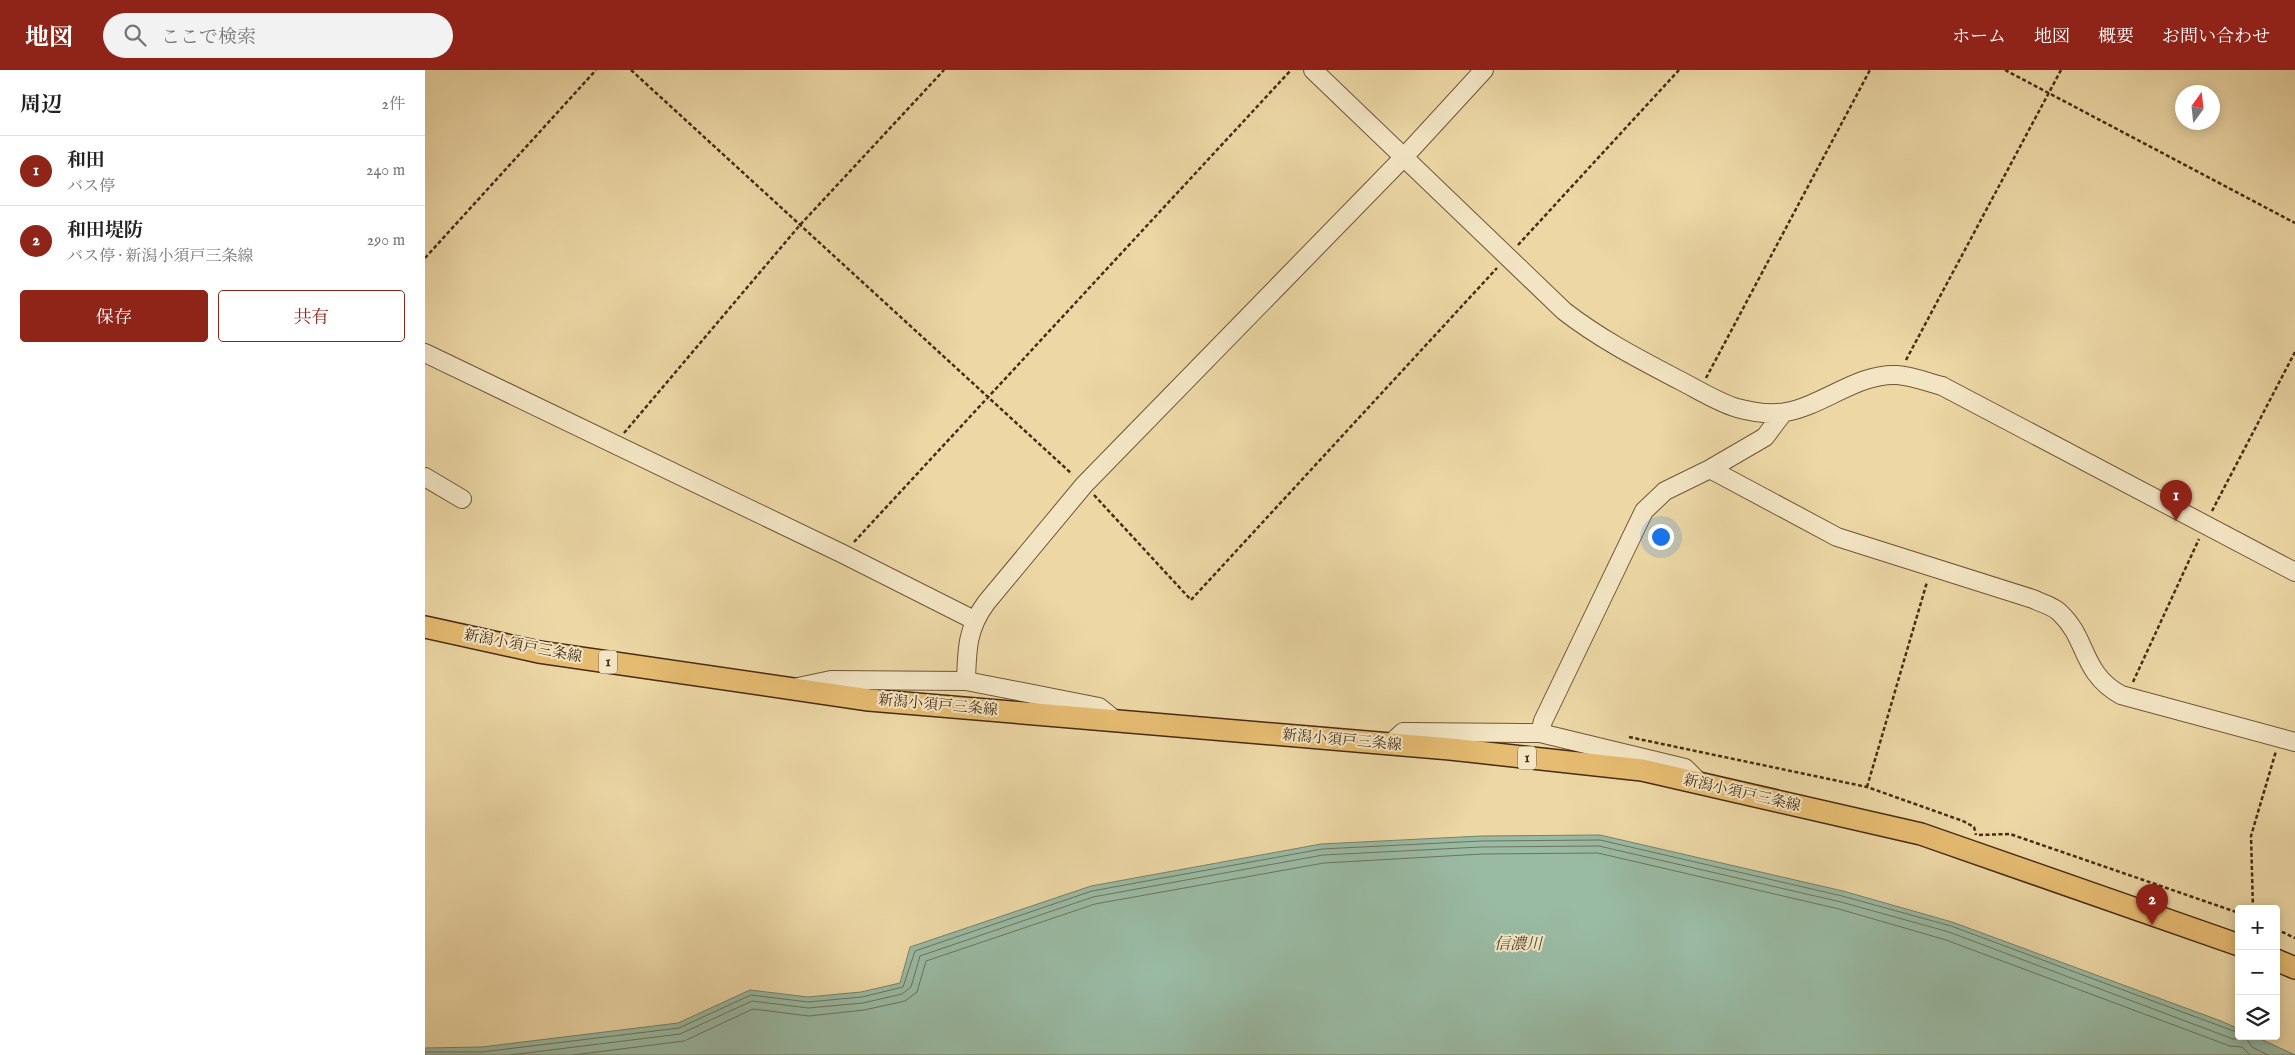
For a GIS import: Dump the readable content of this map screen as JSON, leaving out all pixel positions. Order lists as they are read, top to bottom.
{
  "streets": {
    "main road": ["新潟小須戸三条線", "1"]
  },
  "water": ["信濃川"],
  "north": "top",
  "page": {
    "header": "地図",
    "search": "ここで検索",
    "nav": [
      "ホーム",
      "地図",
      "概要",
      "お問い合わせ"
    ],
    "heading": ["周辺", "2件"],
    "list": [
      {
        "mark": "1",
        "name": "和田",
        "note": "バス停",
        "value": "240 m"
      },
      {
        "mark": "2",
        "name": "和田堤防",
        "note": "バス停 · 新潟小須戸三条線",
        "value": "290 m"
      }
    ],
    "buttons": ["保存", "共有"],
    "pins": ["1", "2"],
    "map_buttons": ["+", "−"]
  }
}
